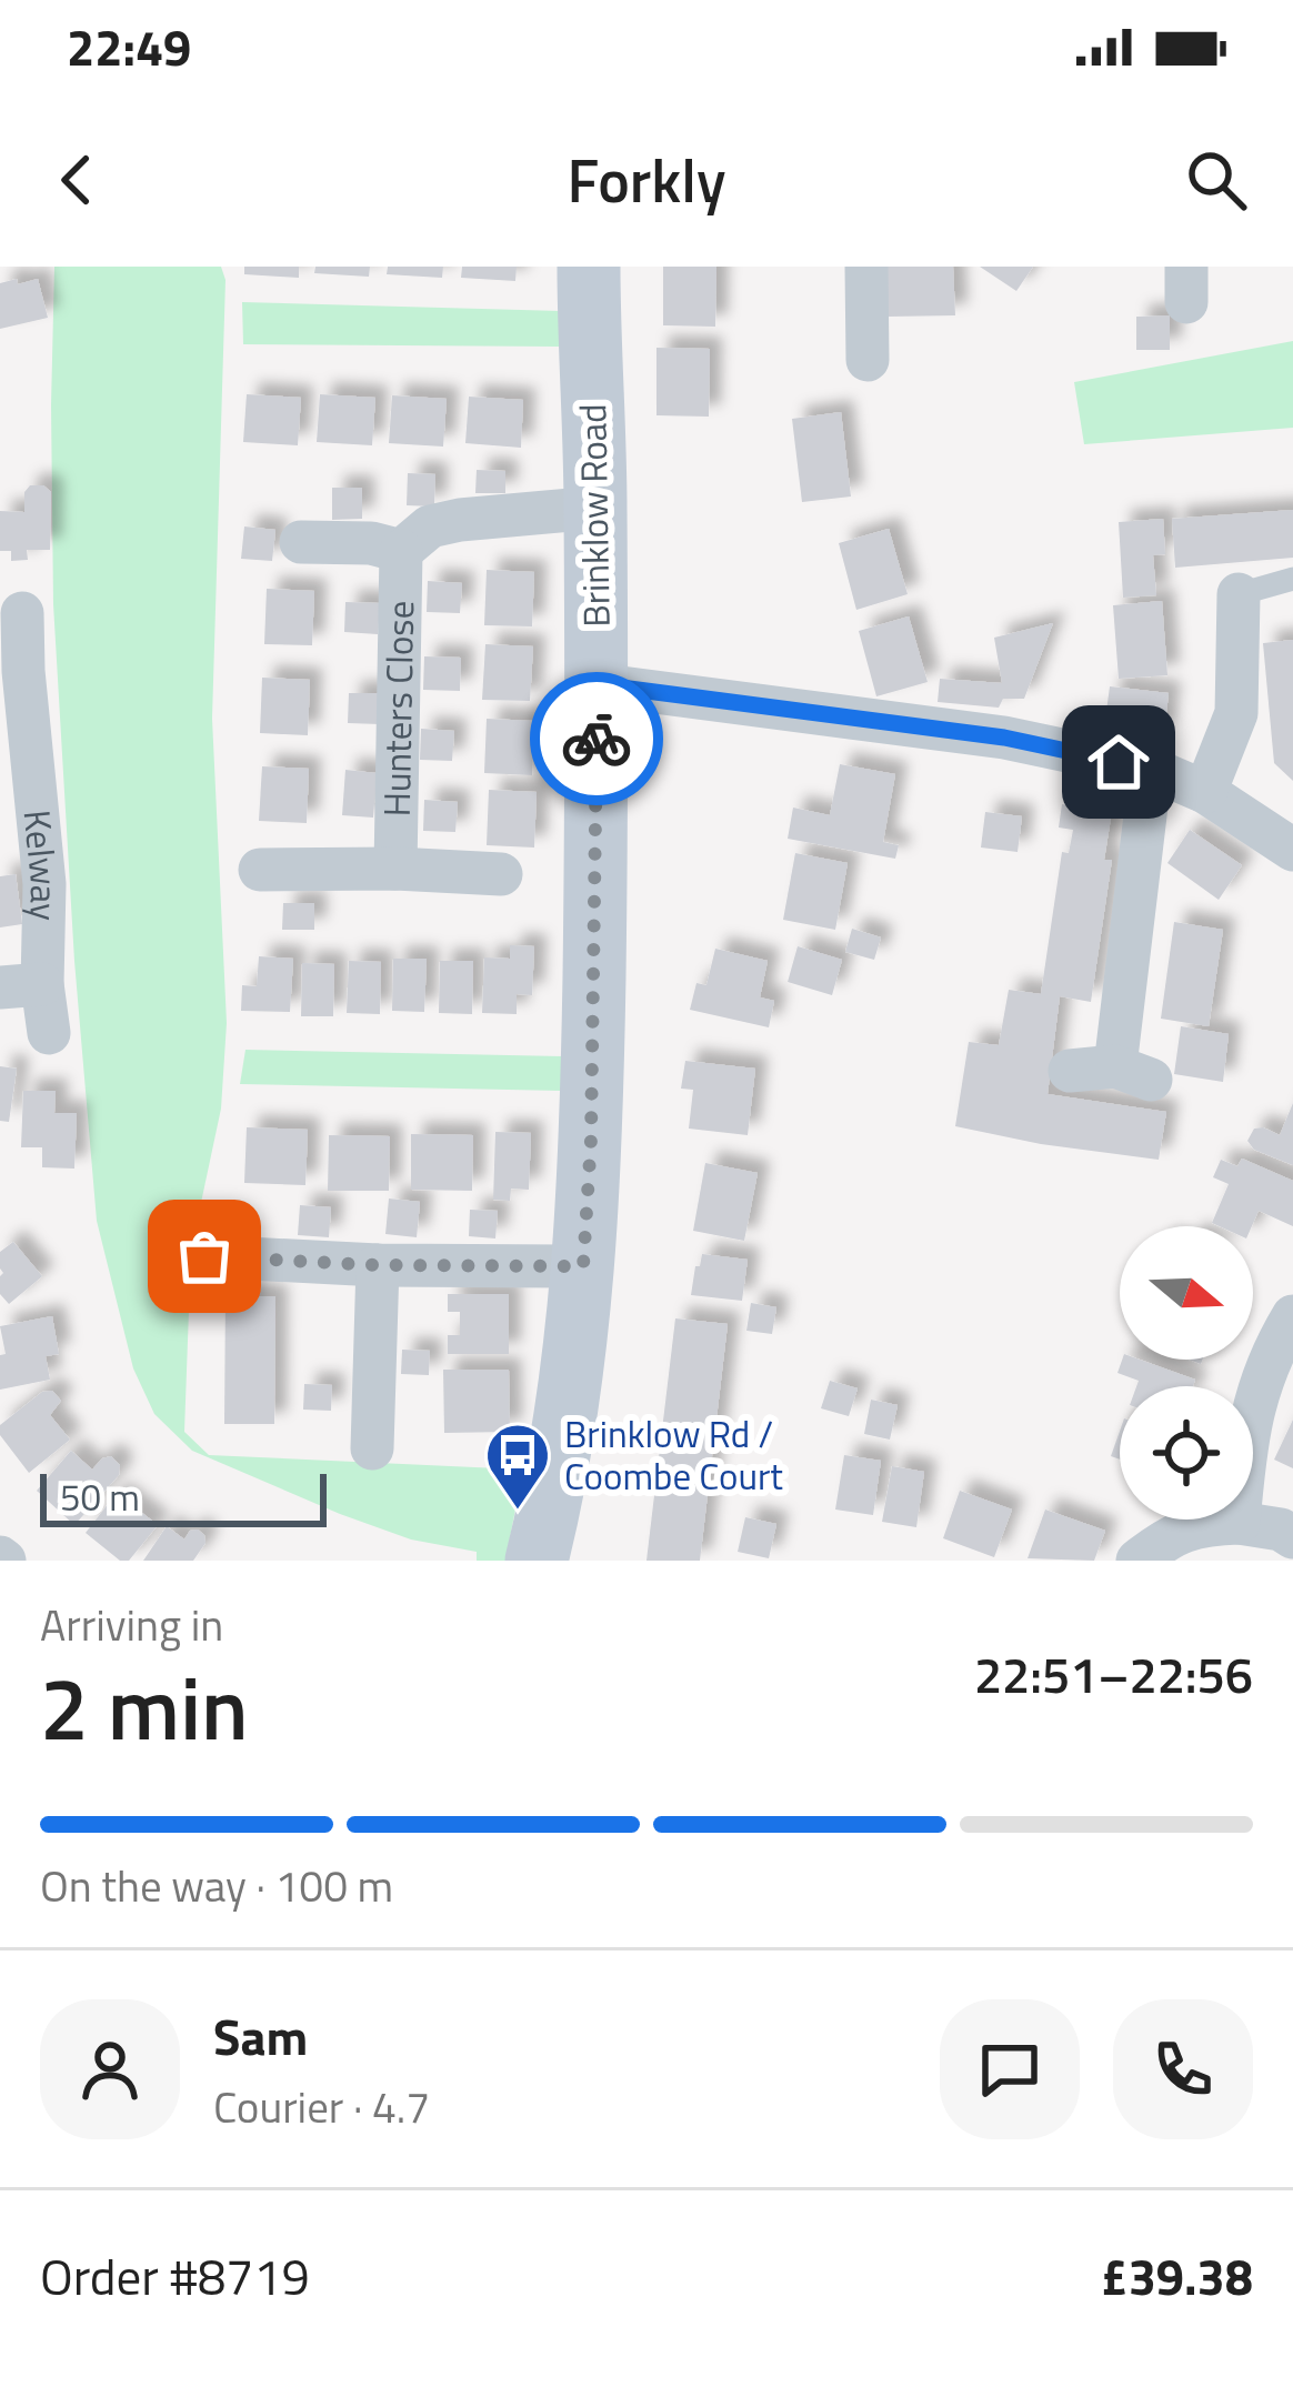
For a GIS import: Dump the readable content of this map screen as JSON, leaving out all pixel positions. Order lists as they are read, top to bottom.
{
  "streets": {
    "main road": ["Brinklow Road"],
    "street": ["Hunters Close", "Kelway"]
  },
  "crossings": [
    ["Brinklow Road", "Hunters Close"]
  ],
  "places": {
    "bus stop": ["Brinklow Rd / Coombe Court"]
  },
  "scale_bar": "50 m",
  "north": "right",
  "page": {
    "status": "22:49",
    "header": "Forkly",
    "scale": "50 m",
    "heading": ["2 min", "Arriving in", "22:51–22:56"],
    "panel": [
      "Sam",
      "Courier · 4.7",
      "Order #8719",
      "£39.38"
    ],
    "bar": "On the way · 100 m"
  }
}
